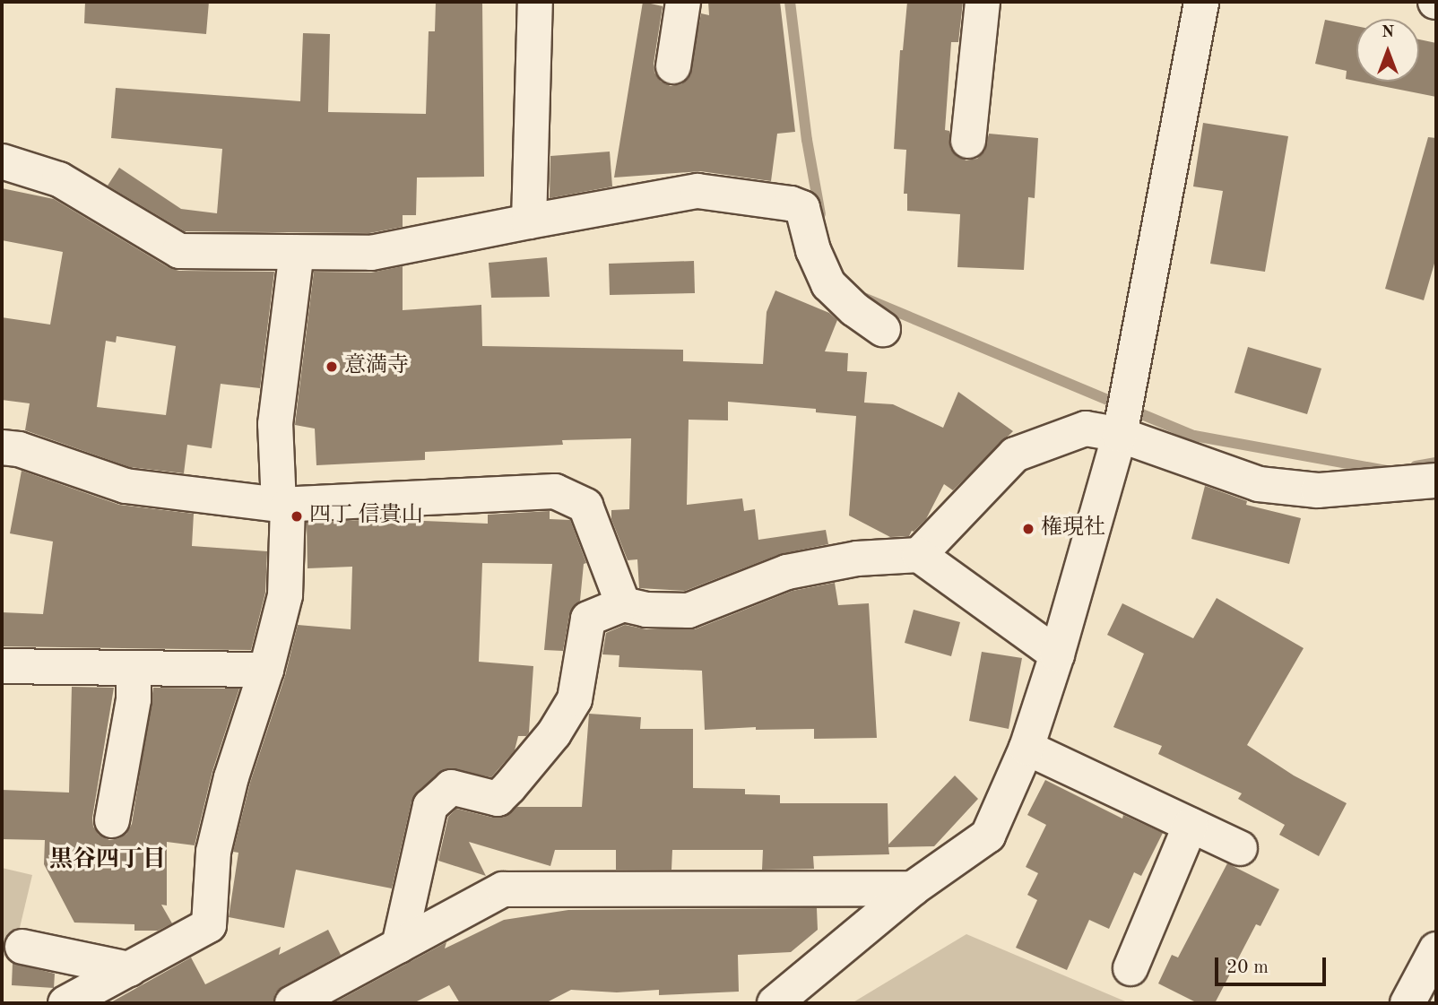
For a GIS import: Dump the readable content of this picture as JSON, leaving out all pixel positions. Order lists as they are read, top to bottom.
{
  "districts": ["黒谷四丁目"],
  "places": ["意満寺", "四丁 信貴山", "権現社"],
  "scale_bar": "20 m",
  "north": "top"
}
